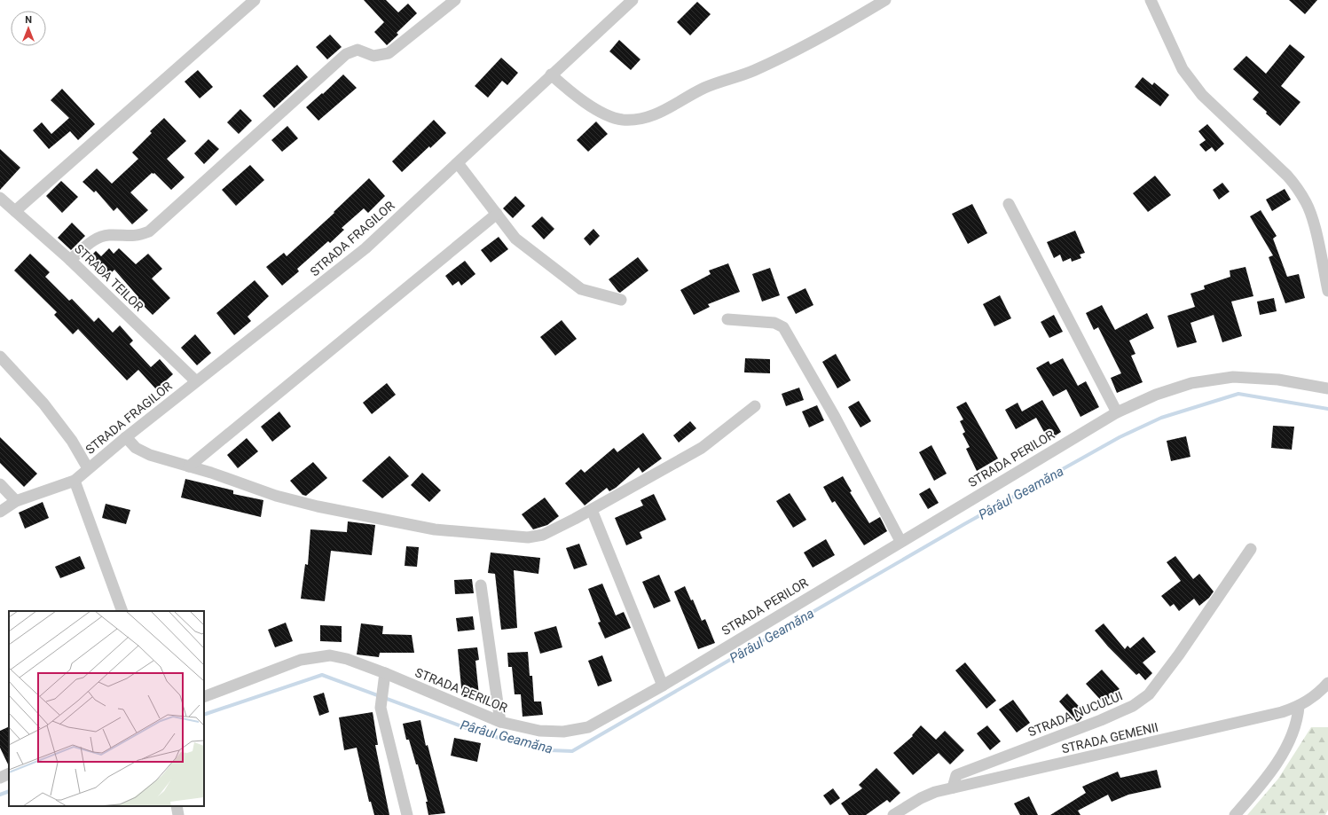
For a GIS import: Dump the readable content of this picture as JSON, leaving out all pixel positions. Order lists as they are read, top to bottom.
{
  "streets": {
    "street": [
      "STRADA FRAGILOR",
      "STRADA TEILOR",
      "STRADA PERILOR",
      "STRADA NUCULUI",
      "STRADA GEMENII"
    ]
  },
  "crossings": [
    ["STRADA FRAGILOR", "STRADA TEILOR"],
    ["STRADA NUCULUI", "STRADA GEMENII"]
  ],
  "water": ["Pârâul Geamăna"],
  "north": "top"
}
